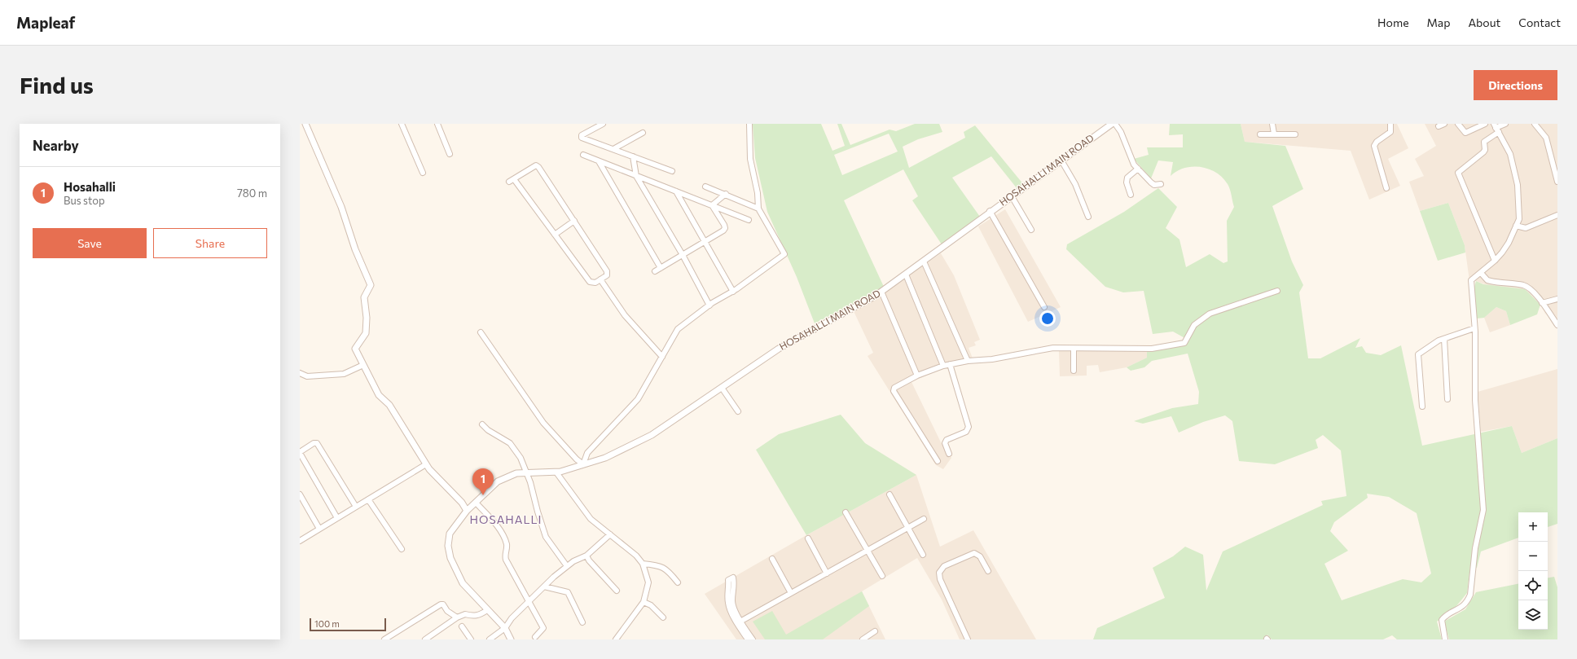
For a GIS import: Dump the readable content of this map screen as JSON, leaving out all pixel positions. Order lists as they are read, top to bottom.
{
  "streets": {
    "street": ["HOSAHALLI MAIN ROAD"]
  },
  "districts": ["HOSAHALLI"],
  "scale_bar": "100 m",
  "page": {
    "header": "Mapleaf",
    "nav": [
      "Home",
      "Map",
      "About",
      "Contact"
    ],
    "buttons": [
      "Directions",
      ["Save", "Share"]
    ],
    "title": "Find us",
    "heading": "Nearby",
    "list": [
      {
        "mark": "1",
        "name": "Hosahalli",
        "note": "Bus stop",
        "value": "780 m"
      }
    ],
    "pins": "1",
    "map_buttons": ["+", "−"],
    "scale": "100 m"
  }
}
